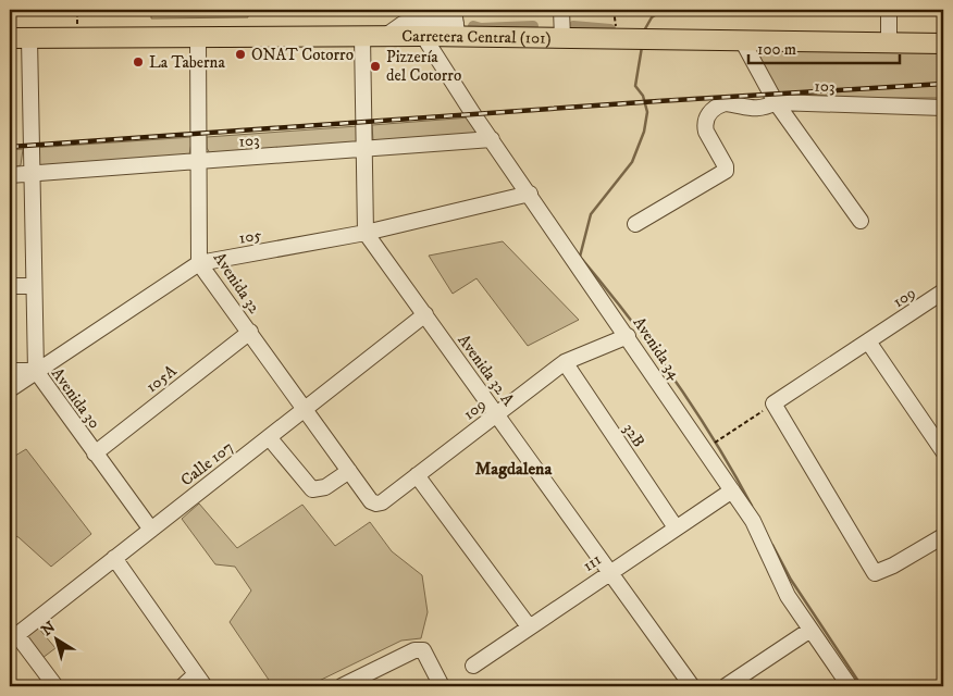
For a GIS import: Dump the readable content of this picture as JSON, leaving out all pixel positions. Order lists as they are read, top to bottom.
{
  "streets": {
    "main road": ["Carretera Central (101)"],
    "street": [
      "103",
      "105",
      "Avenida 32",
      "109",
      "Avenida 34",
      "Avenida 32 A",
      "105A",
      "Avenida 30",
      "32B",
      "Calle 107",
      "111"
    ]
  },
  "crossings": [
    ["Carretera Central (101)", "Avenida 32"],
    ["Carretera Central (101)", "Avenida 34"],
    ["Carretera Central (101)", "Avenida 30"],
    ["103", "Avenida 32"],
    ["103", "Avenida 34"],
    ["103", "Avenida 30"],
    ["105", "Avenida 32"],
    ["105", "Avenida 34"],
    ["105", "Avenida 32 A"],
    ["105", "Avenida 30"],
    ["Avenida 32", "109"],
    ["Avenida 32", "105A"],
    ["Avenida 32", "Calle 107"],
    ["109", "Avenida 34"],
    ["109", "Avenida 32 A"],
    ["109", "32B"],
    ["Avenida 34", "111"],
    ["Avenida 32 A", "Calle 107"],
    ["Avenida 32 A", "111"],
    ["105A", "Avenida 30"],
    ["Avenida 30", "Calle 107"],
    ["32B", "111"]
  ],
  "districts": ["Magdalena"],
  "places": ["ONAT Cotorro", "La Taberna", "Pizzería del Cotorro"],
  "scale_bar": "100 m",
  "north": "top left"
}
